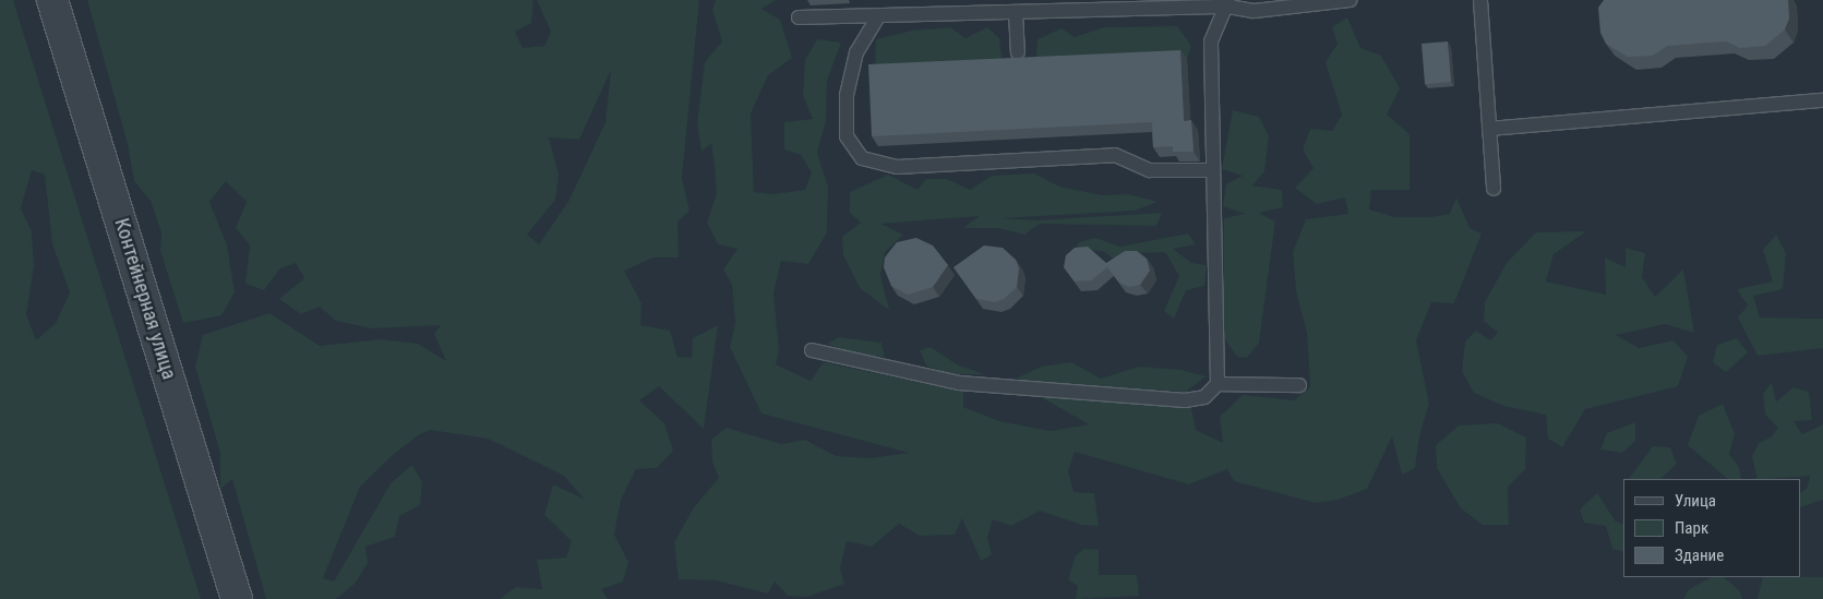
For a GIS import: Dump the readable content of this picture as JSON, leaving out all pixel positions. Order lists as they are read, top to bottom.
{
  "streets": {
    "street": ["Контейнерная улица"]
  },
  "legend": ["Улица", "Парк", "Здание"]
}
